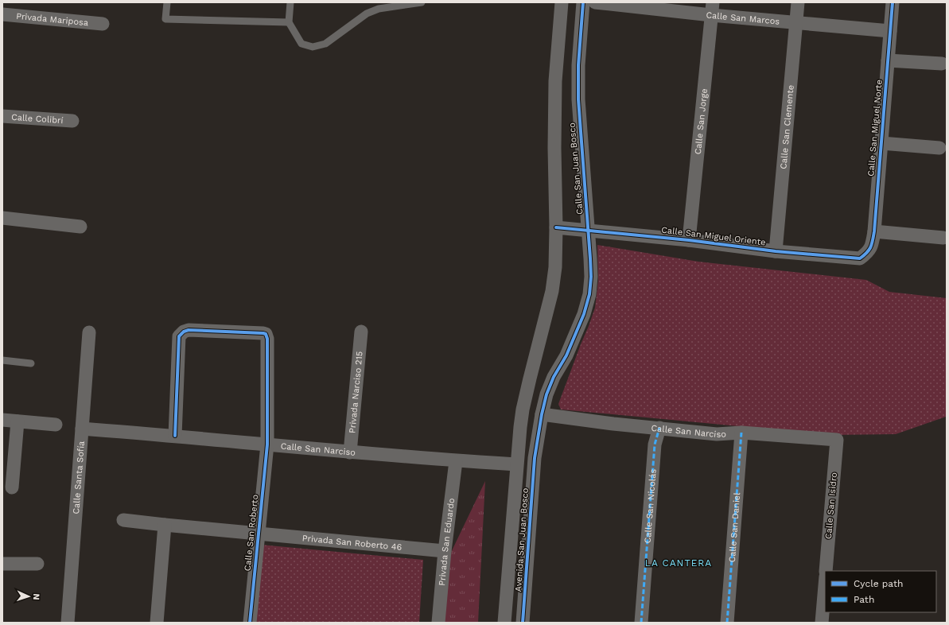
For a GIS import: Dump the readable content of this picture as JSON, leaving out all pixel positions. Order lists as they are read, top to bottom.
{
  "streets": {
    "street": [
      "Calle San Marcos",
      "Privada Mariposa",
      "Calle Colibrí",
      "Calle San Jorge",
      "Calle San Clemente",
      "Calle San Miguel Norte",
      "Calle San Juan Bosco",
      "Calle San Miguel Oriente",
      "Privada Narciso 215",
      "Calle San Narciso",
      "Calle Santa Sofía",
      "Calle San Nicolás",
      "Calle San Isidro",
      "Calle San Daniel",
      "Calle San Roberto",
      "Avenida San Juan Bosco",
      "Privada San Eduardo",
      "Privada San Roberto 46"
    ]
  },
  "crossings": [
    ["Calle San Marcos", "Calle San Jorge"],
    ["Calle San Marcos", "Calle San Clemente"],
    ["Calle San Marcos", "Calle San Miguel Norte"],
    ["Calle San Jorge", "Calle San Miguel Oriente"],
    ["Calle San Clemente", "Calle San Miguel Oriente"],
    ["Calle San Miguel Norte", "Calle San Miguel Oriente"],
    ["Calle San Juan Bosco", "Calle San Miguel Oriente"],
    ["Calle San Juan Bosco", "Calle San Narciso"],
    ["Calle San Juan Bosco", "Avenida San Juan Bosco"],
    ["Privada Narciso 215", "Calle San Narciso"],
    ["Calle San Narciso", "Calle Santa Sofía"],
    ["Calle San Narciso", "Calle San Nicolás"],
    ["Calle San Narciso", "Calle San Isidro"],
    ["Calle San Narciso", "Calle San Daniel"],
    ["Calle San Narciso", "Calle San Roberto"],
    ["Calle San Narciso", "Avenida San Juan Bosco"],
    ["Calle San Narciso", "Privada San Eduardo"],
    ["Calle San Roberto", "Privada San Roberto 46"],
    ["Privada San Eduardo", "Privada San Roberto 46"]
  ],
  "districts": ["LA CANTERA"],
  "legend": ["Cycle path", "Path"],
  "north": "right"
}
